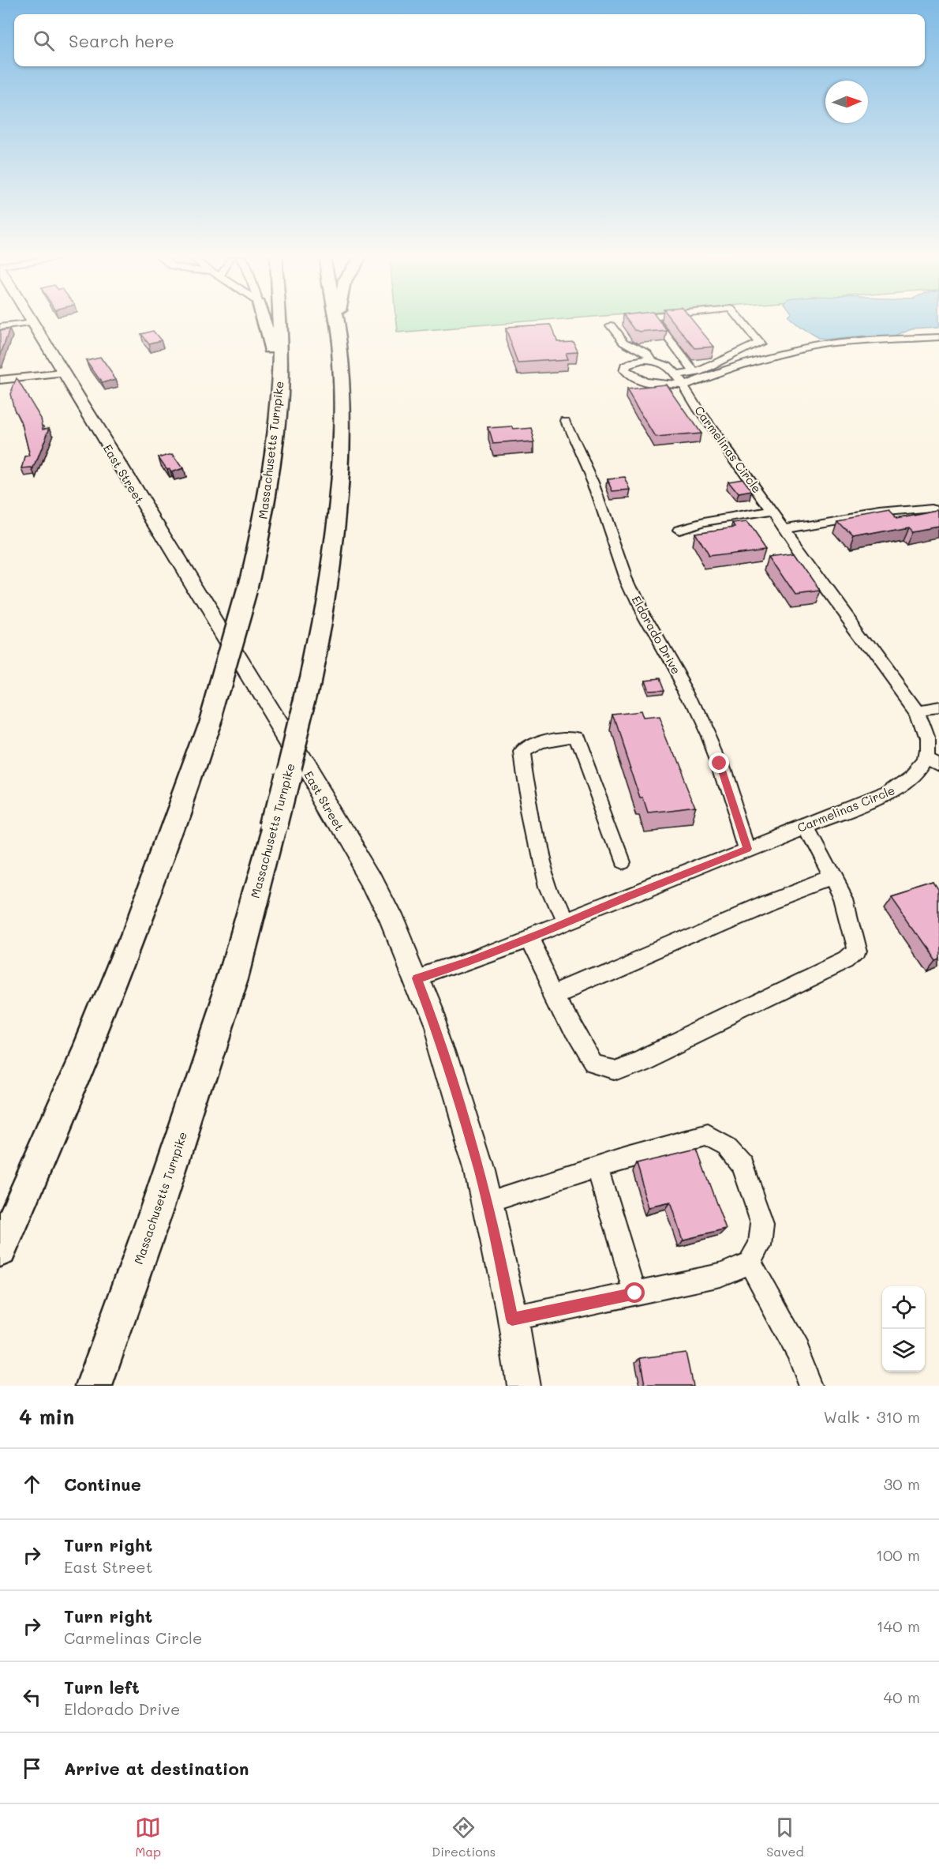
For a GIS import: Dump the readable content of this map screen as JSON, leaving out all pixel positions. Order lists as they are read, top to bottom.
{
  "streets": {
    "highway": ["Massachusetts Turnpike"],
    "main road": ["East Street"],
    "street": ["Carmelinas Circle", "Eldorado Drive"]
  },
  "crossings": [
    ["Carmelinas Circle", "East Street"],
    ["Carmelinas Circle", "Eldorado Drive"]
  ],
  "north": "right",
  "page": {
    "search": "Search here",
    "heading": ["4 min", "Walk · 310 m"],
    "list": [
      ["Continue", "30 m"],
      ["Turn right", "East Street", "100 m"],
      ["Turn right", "Carmelinas Circle", "140 m"],
      ["Turn left", "Eldorado Drive", "40 m"],
      "Arrive at destination"
    ],
    "nav": ["Map", "Directions", "Saved"]
  }
}
